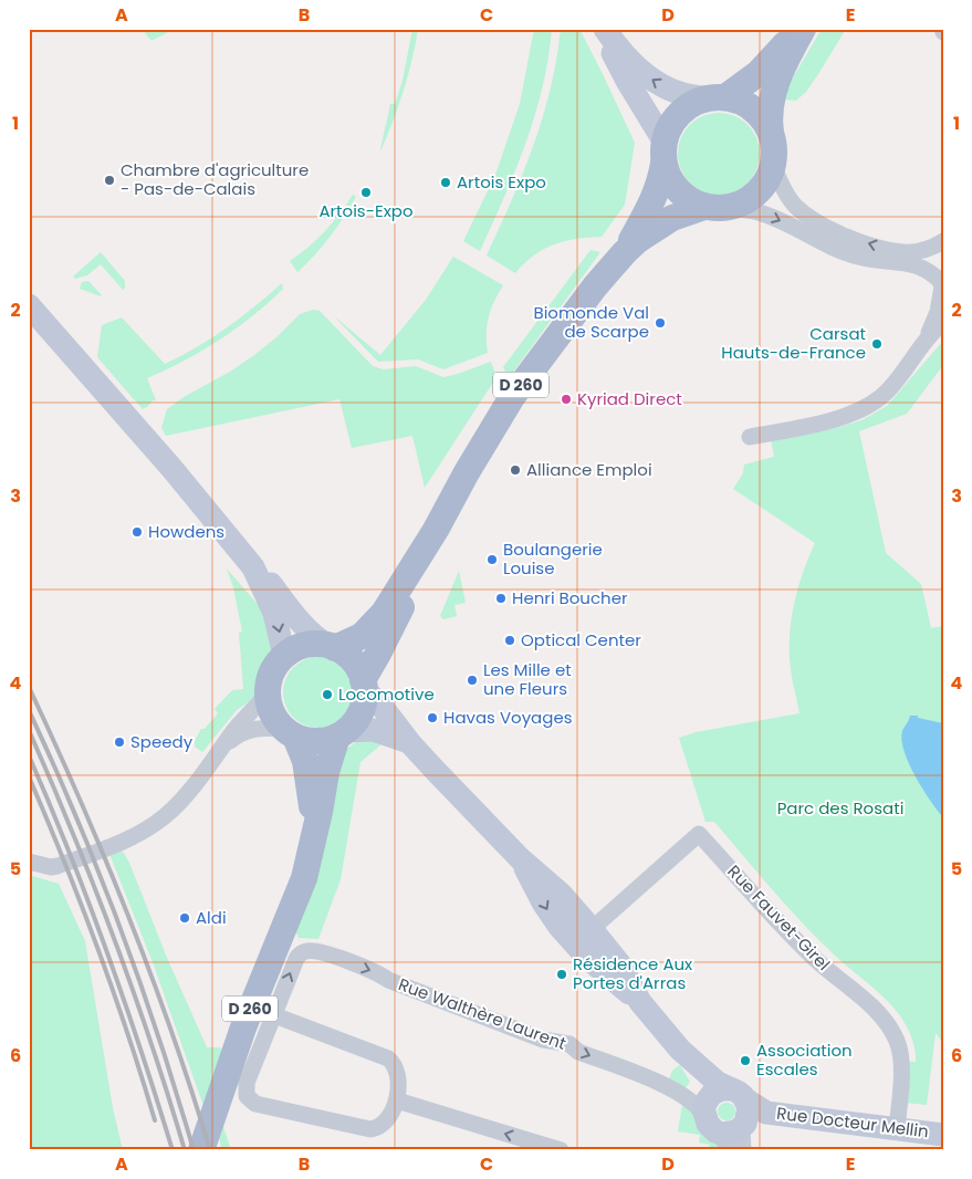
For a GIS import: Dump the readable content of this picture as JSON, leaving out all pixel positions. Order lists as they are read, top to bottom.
{
  "streets": {
    "main road": ["D 260"],
    "street": ["Rue Fauvet-Girel", "Rue Walthère Laurent", "Rue Docteur Mellin"]
  },
  "crossings": [
    ["Rue Fauvet-Girel", "Rue Docteur Mellin"]
  ],
  "parks": ["Parc des Rosati"],
  "places": [
    "Chambre d'agriculture - Pas-de-Calais",
    "Artois Expo",
    "Artois-Expo",
    "Biomonde Val de Scarpe",
    "Carsat Hauts-de-France",
    "Kyriad Direct",
    "Alliance Emploi",
    "Howdens",
    "Boulangerie Louise",
    "Henri Boucher",
    "Optical Center",
    "Les Mille et une Fleurs",
    "Locomotive",
    "Havas Voyages",
    "Speedy",
    "Aldi",
    "Résidence Aux Portes d'Arras",
    "Association Escales"
  ],
  "grid": {
    "columns": [
      "A",
      "B",
      "C",
      "D",
      "E"
    ],
    "rows": [
      "1",
      "2",
      "3",
      "4",
      "5",
      "6"
    ]
  }
}
